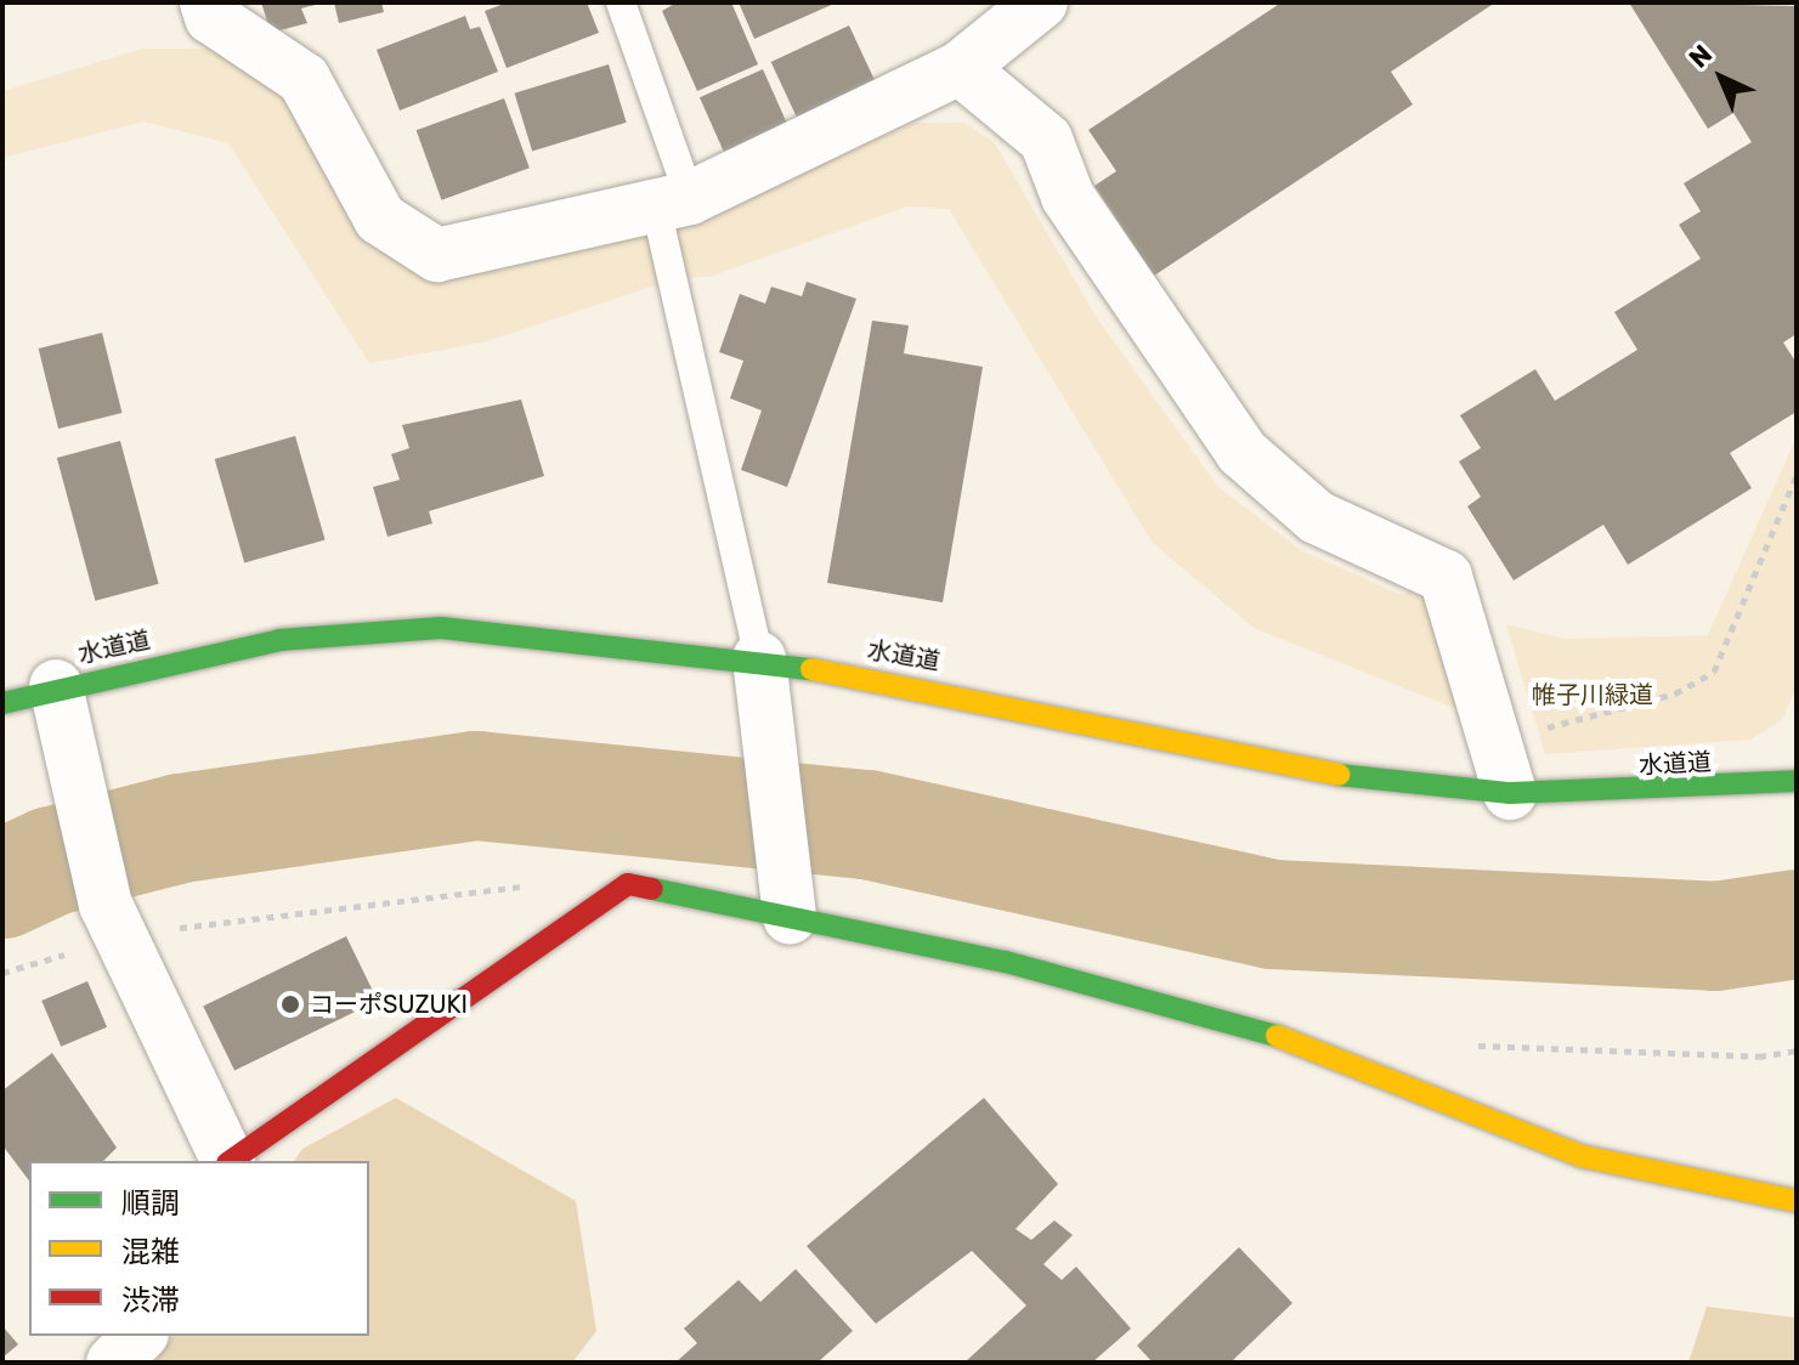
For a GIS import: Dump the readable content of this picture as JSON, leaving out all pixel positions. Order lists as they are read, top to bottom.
{
  "streets": {
    "street": ["水道道"]
  },
  "parks": ["帷子川緑道"],
  "places": ["コーポSUZUKI"],
  "legend": ["順調", "混雑", "渋滞"],
  "north": "top left"
}
